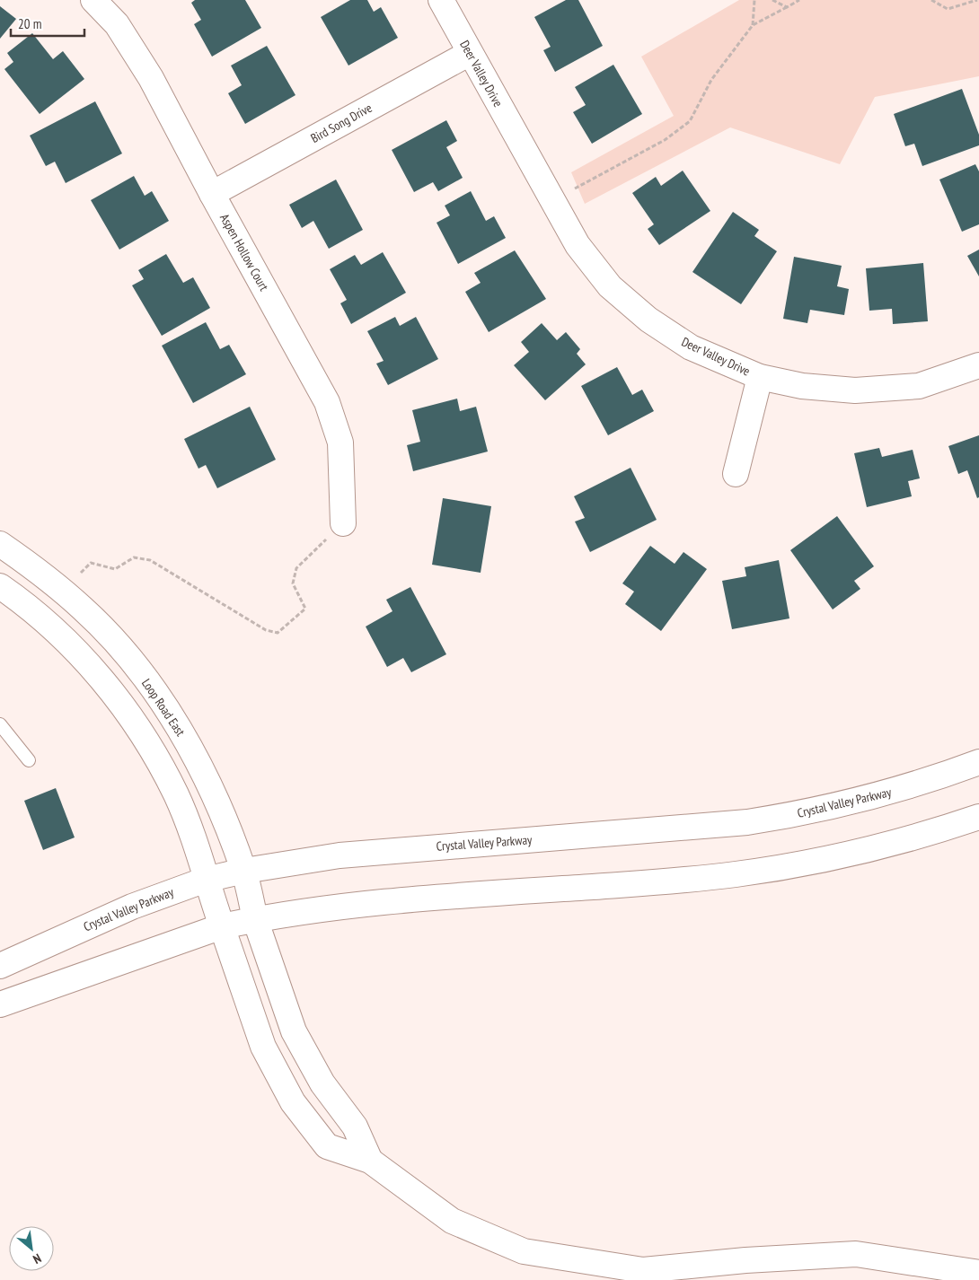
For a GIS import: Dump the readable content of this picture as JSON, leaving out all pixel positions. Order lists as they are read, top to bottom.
{
  "streets": {
    "street": [
      "Deer Valley Drive",
      "Bird Song Drive",
      "Aspen Hollow Court",
      "Loop Road East",
      "Crystal Valley Parkway"
    ]
  },
  "crossings": [
    ["Deer Valley Drive", "Bird Song Drive"],
    ["Bird Song Drive", "Aspen Hollow Court"],
    ["Loop Road East", "Crystal Valley Parkway"]
  ],
  "scale_bar": "20 m",
  "north": "bottom right"
}
